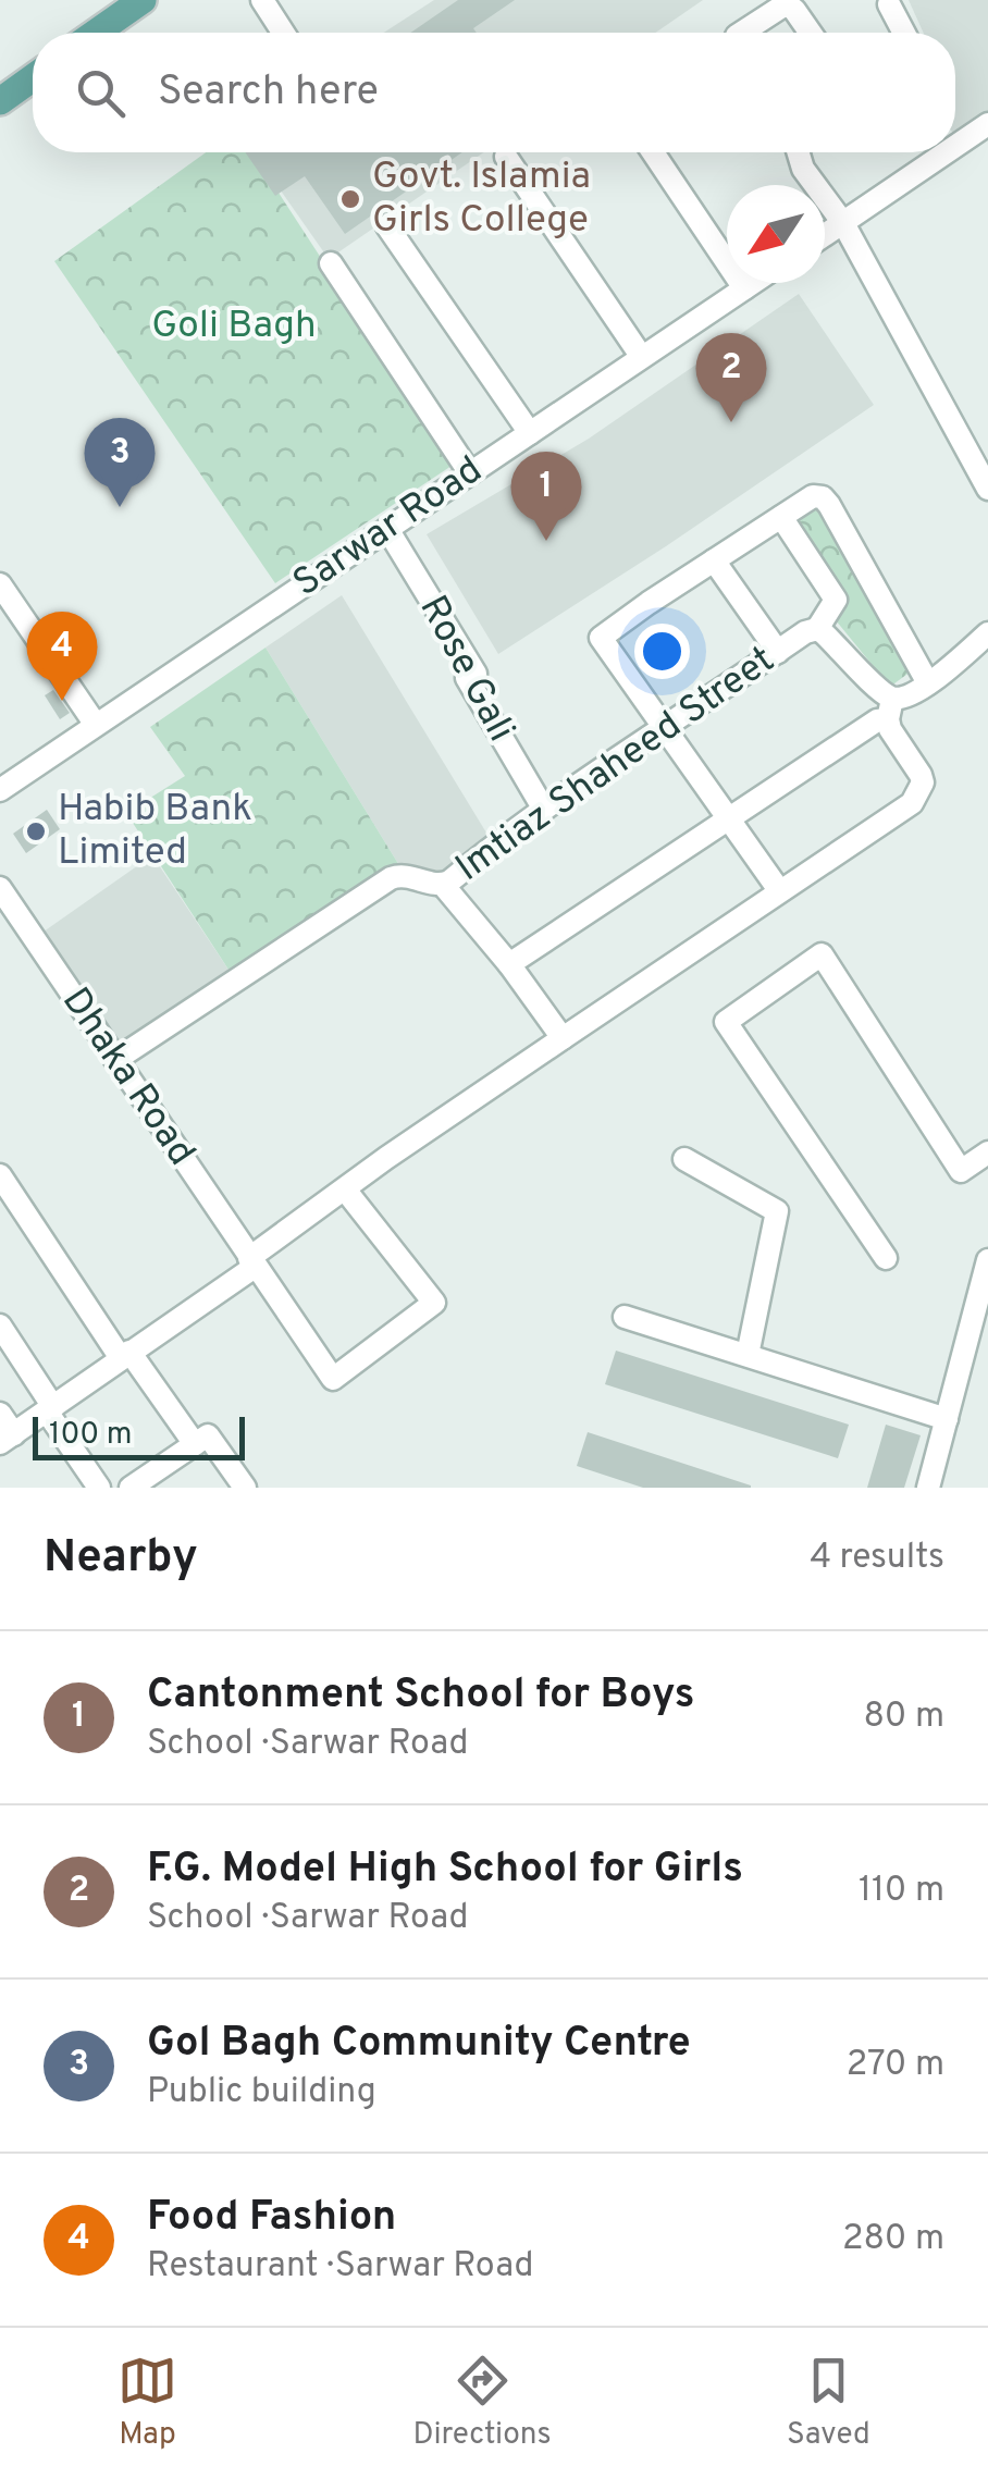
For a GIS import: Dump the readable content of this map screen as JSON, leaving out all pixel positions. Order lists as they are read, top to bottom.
{
  "streets": {
    "street": [
      "Sarwar Road",
      "Rose Gali",
      "Imtiaz Shaheed Street",
      "Dhaka Road"
    ]
  },
  "crossings": [
    ["Sarwar Road", "Rose Gali"],
    ["Rose Gali", "Imtiaz Shaheed Street"],
    ["Imtiaz Shaheed Street", "Dhaka Road"]
  ],
  "parks": ["Goli Bagh"],
  "places": ["Govt. Islamia Girls College", "Habib Bank Limited"],
  "scale_bar": "100 m",
  "north": "bottom left",
  "page": {
    "search": "Search here",
    "pins": [
      "2",
      "3",
      "1",
      "4"
    ],
    "scale": "100 m",
    "heading": ["Nearby", "4 results"],
    "list": [
      {
        "mark": "1",
        "name": "Cantonment School for Boys",
        "note": "School · Sarwar Road",
        "value": "80 m"
      },
      {
        "mark": "2",
        "name": "F.G. Model High School for Girls",
        "note": "School · Sarwar Road",
        "value": "110 m"
      },
      {
        "mark": "3",
        "name": "Gol Bagh Community Centre",
        "note": "Public building",
        "value": "270 m"
      },
      {
        "mark": "4",
        "name": "Food Fashion",
        "note": "Restaurant · Sarwar Road",
        "value": "280 m"
      }
    ],
    "nav": ["Map", "Directions", "Saved"]
  }
}
